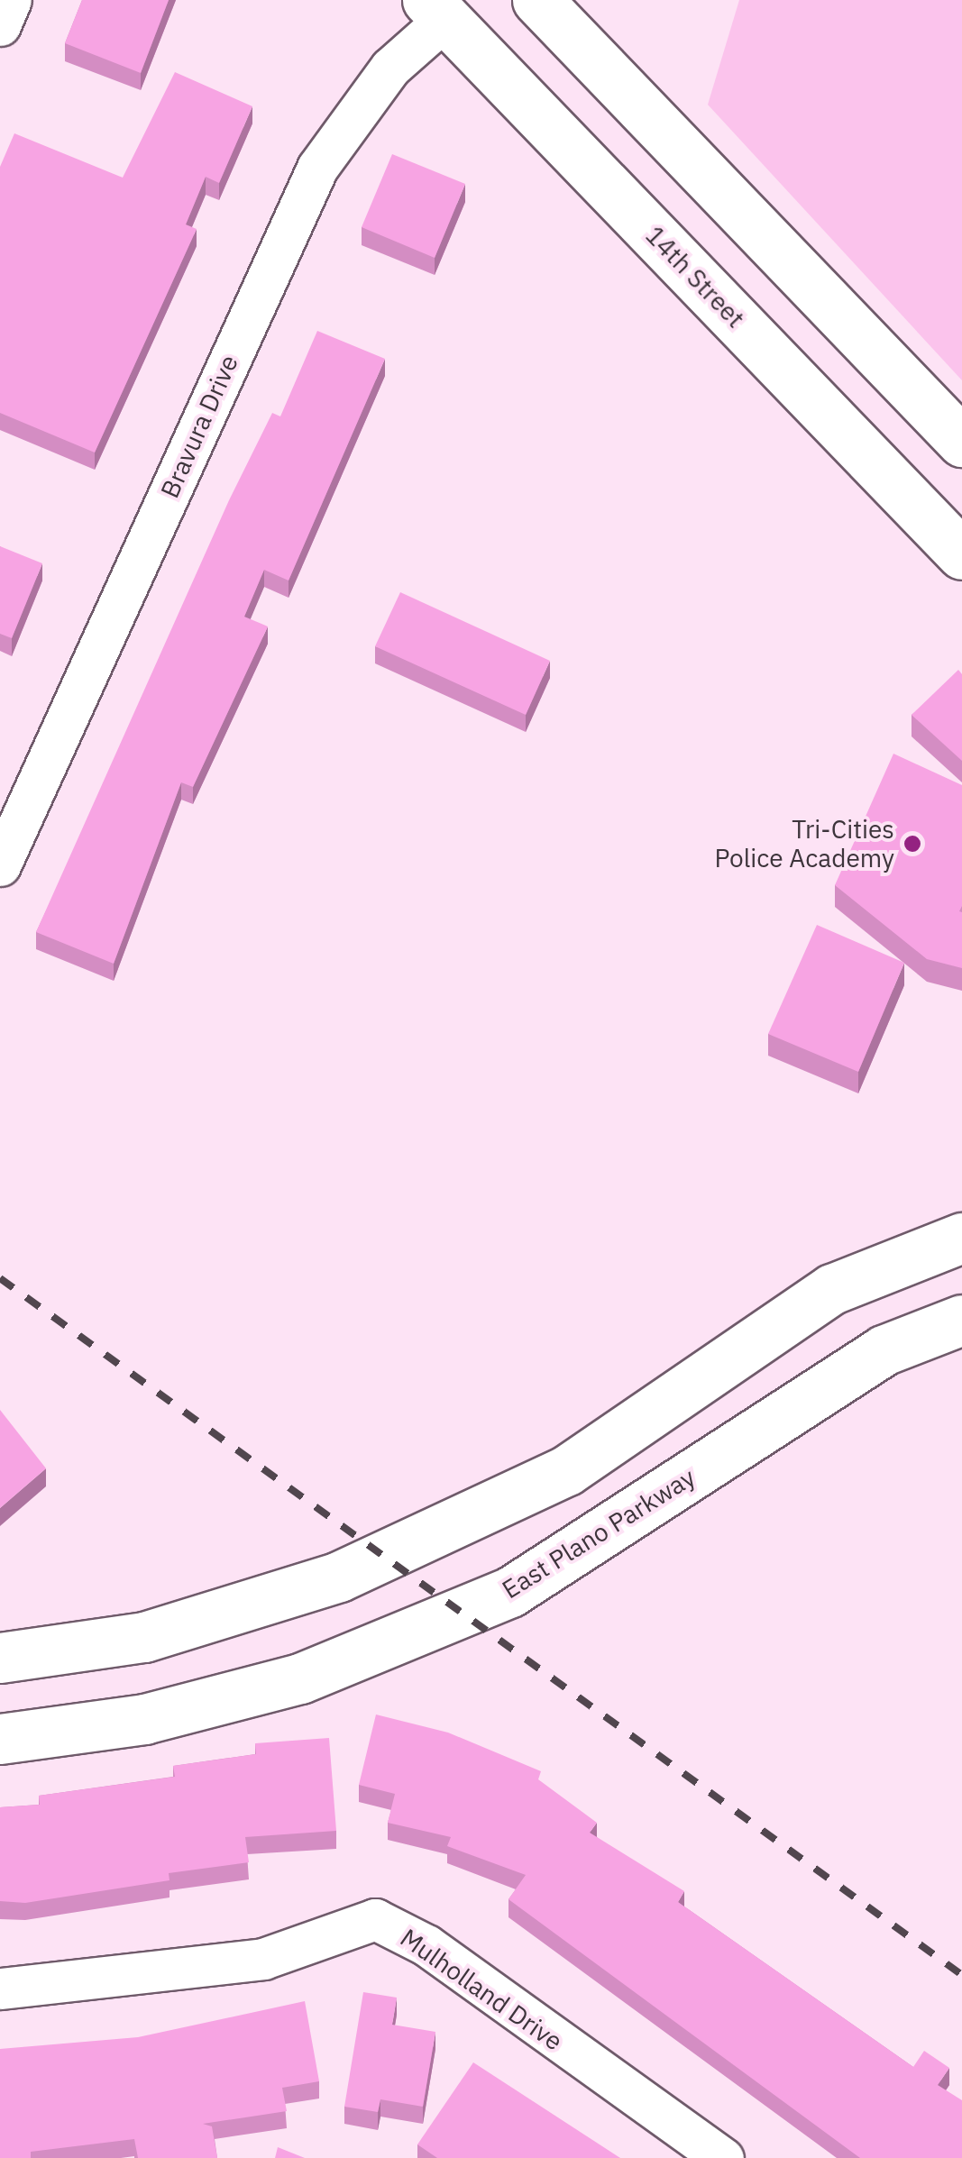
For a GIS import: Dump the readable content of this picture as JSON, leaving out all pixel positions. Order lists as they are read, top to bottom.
{
  "streets": {
    "main road": ["14th Street", "East Plano Parkway"],
    "street": ["Bravura Drive", "Mulholland Drive"]
  },
  "crossings": [
    ["14th Street", "Bravura Drive"]
  ],
  "places": ["Tri-Cities Police Academy"]
}
